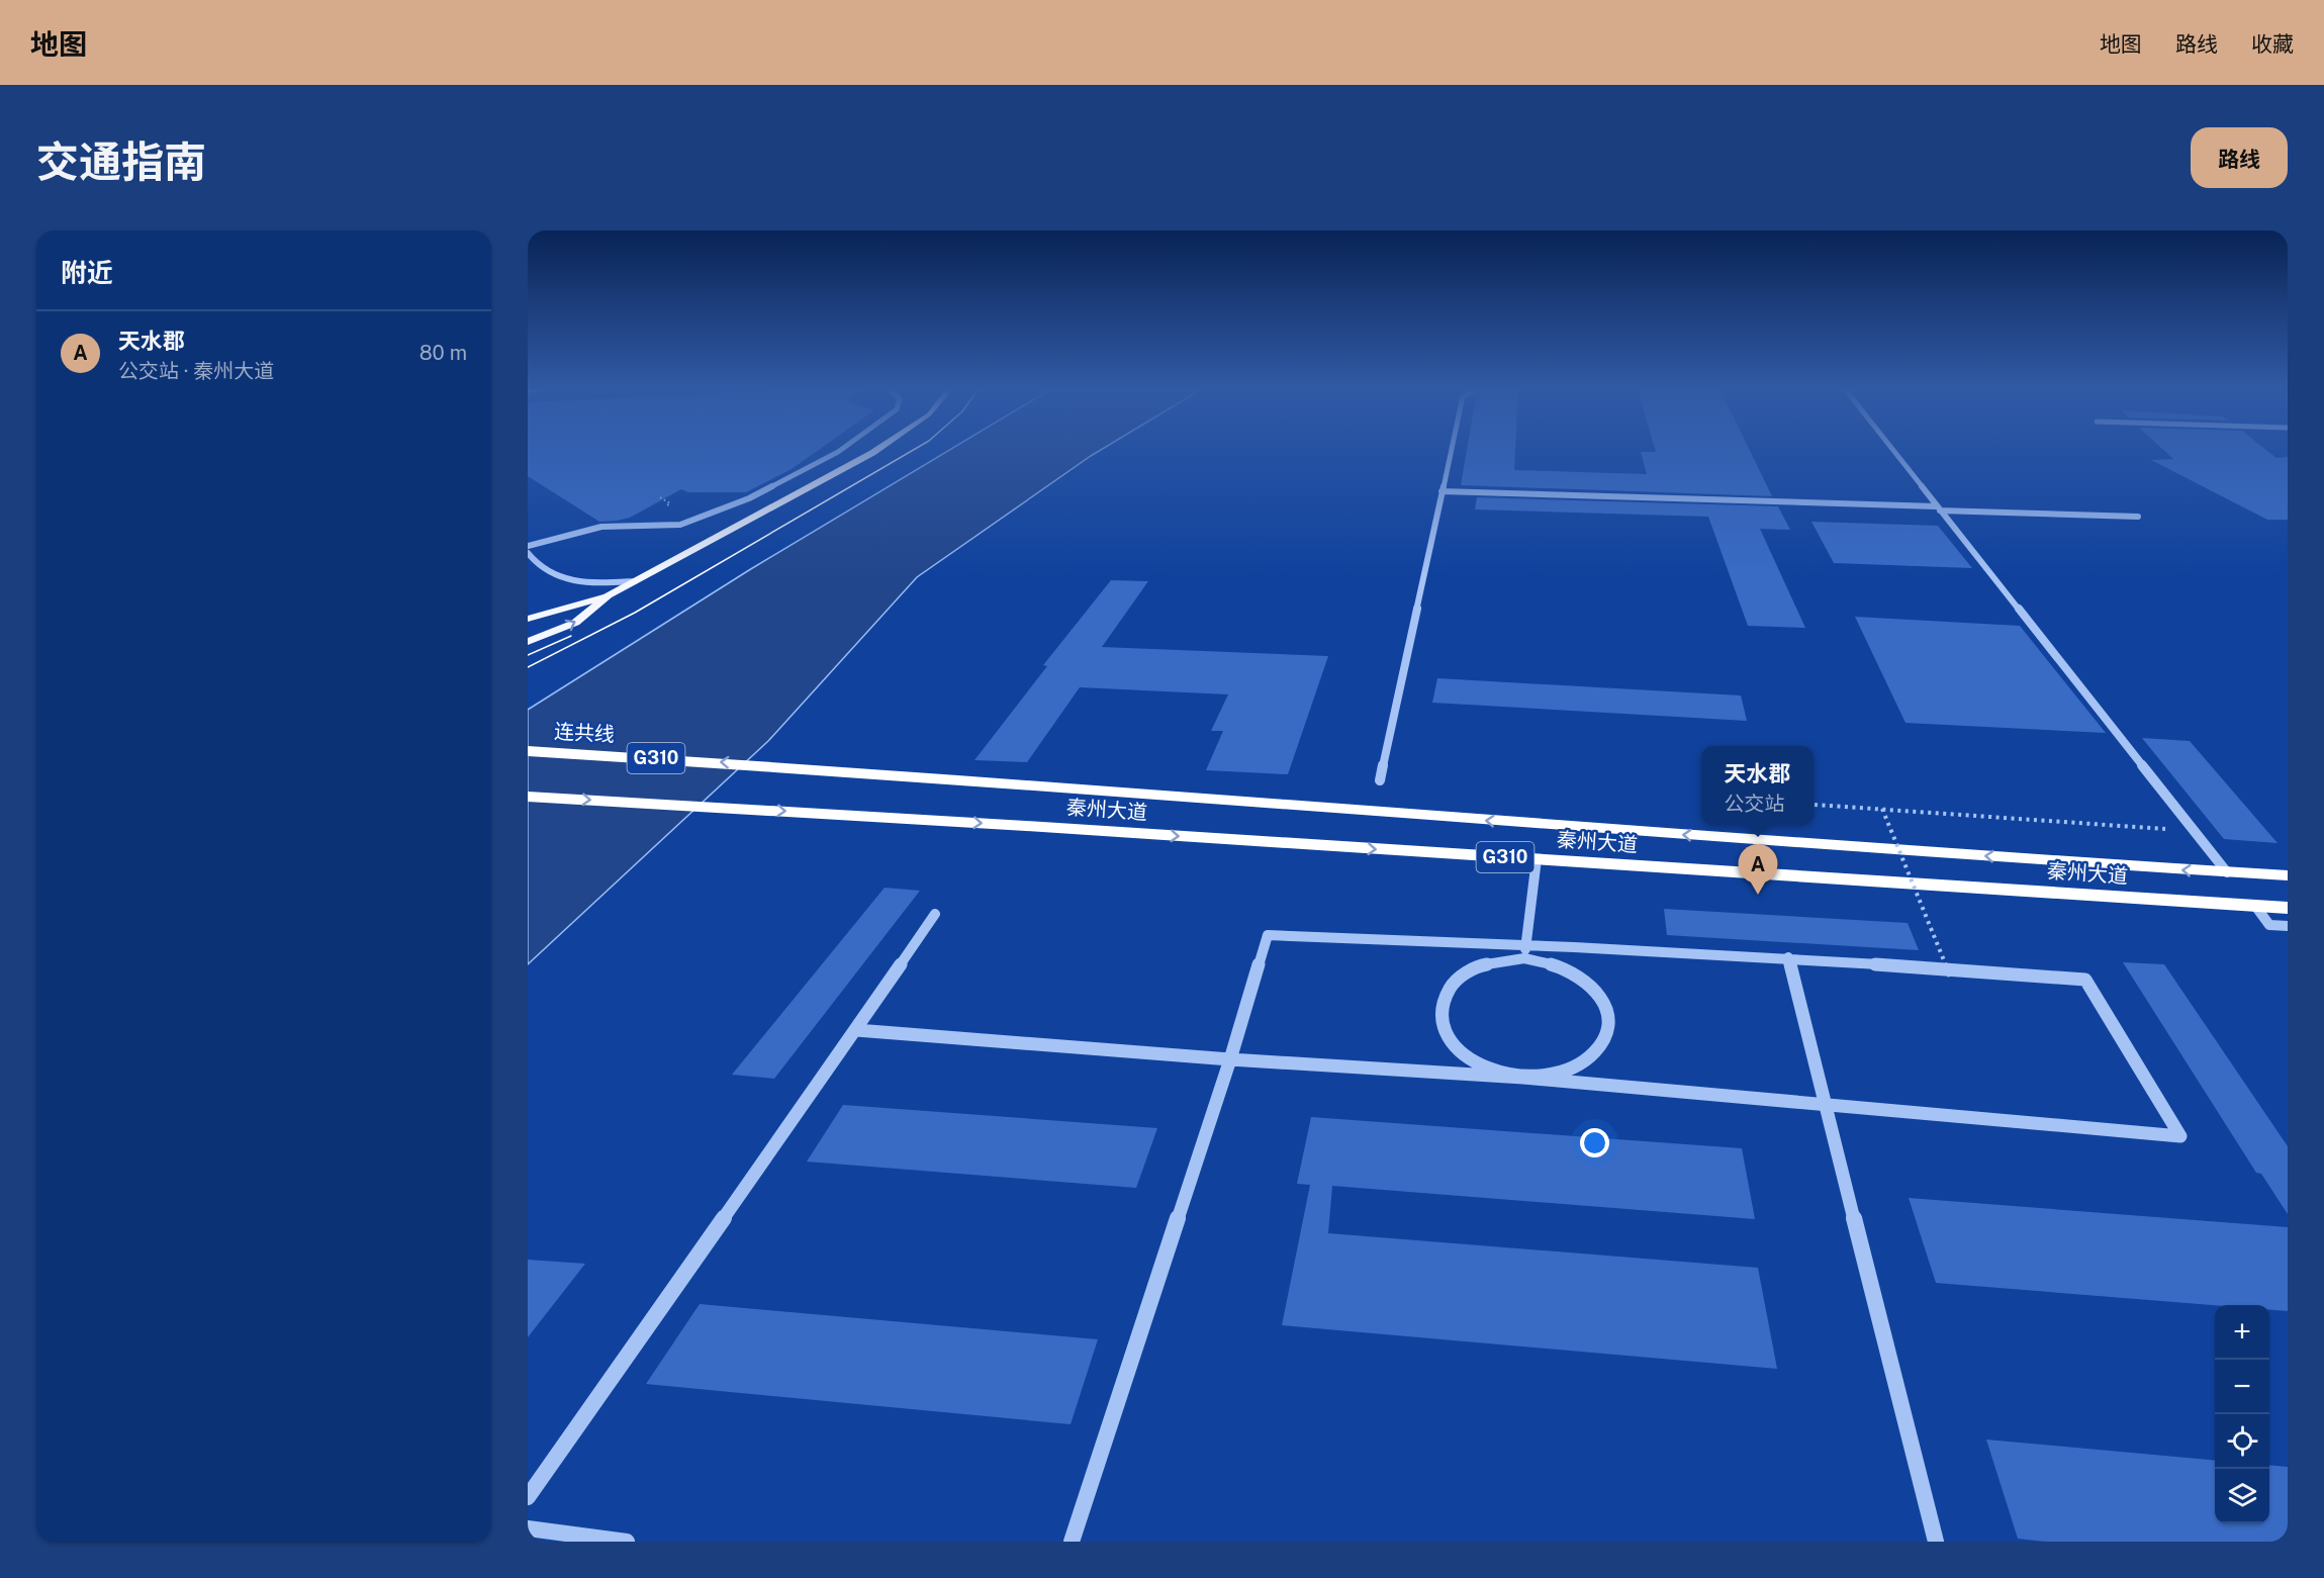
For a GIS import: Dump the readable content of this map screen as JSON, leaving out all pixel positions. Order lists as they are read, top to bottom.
{
  "streets": {
    "highway": ["连共线", "G310", "秦州大道"]
  },
  "crossings": [
    ["连共线", "秦州大道"]
  ],
  "one_way": ["连共线"],
  "page": {
    "header": "地图",
    "nav": ["地图", "路线", "收藏"],
    "title": "交通指南",
    "buttons": "路线",
    "heading": "附近",
    "list": [
      {
        "mark": "A",
        "name": "天水郡",
        "note": "公交站 · 秦州大道",
        "value": "80 m"
      }
    ],
    "popup": ["天水郡", "公交站"],
    "pins": "A",
    "map_buttons": ["+", "−"]
  }
}
